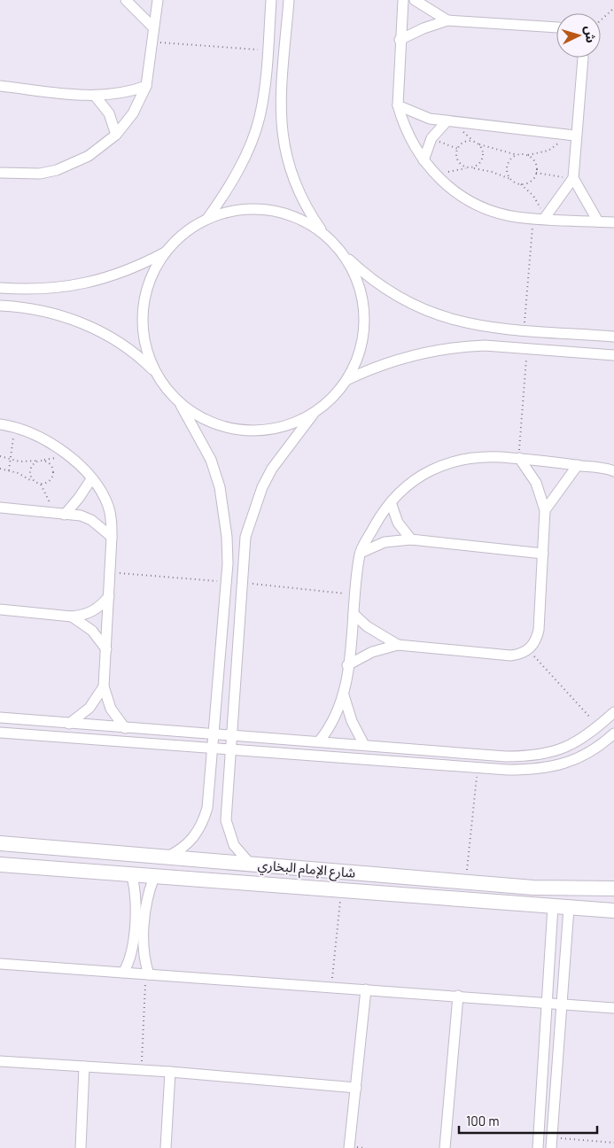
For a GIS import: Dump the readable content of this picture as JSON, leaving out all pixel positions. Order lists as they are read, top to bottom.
{
  "streets": {
    "street": ["شارع الإمام البخاري"]
  },
  "scale_bar": "100 m",
  "north": "right"
}
